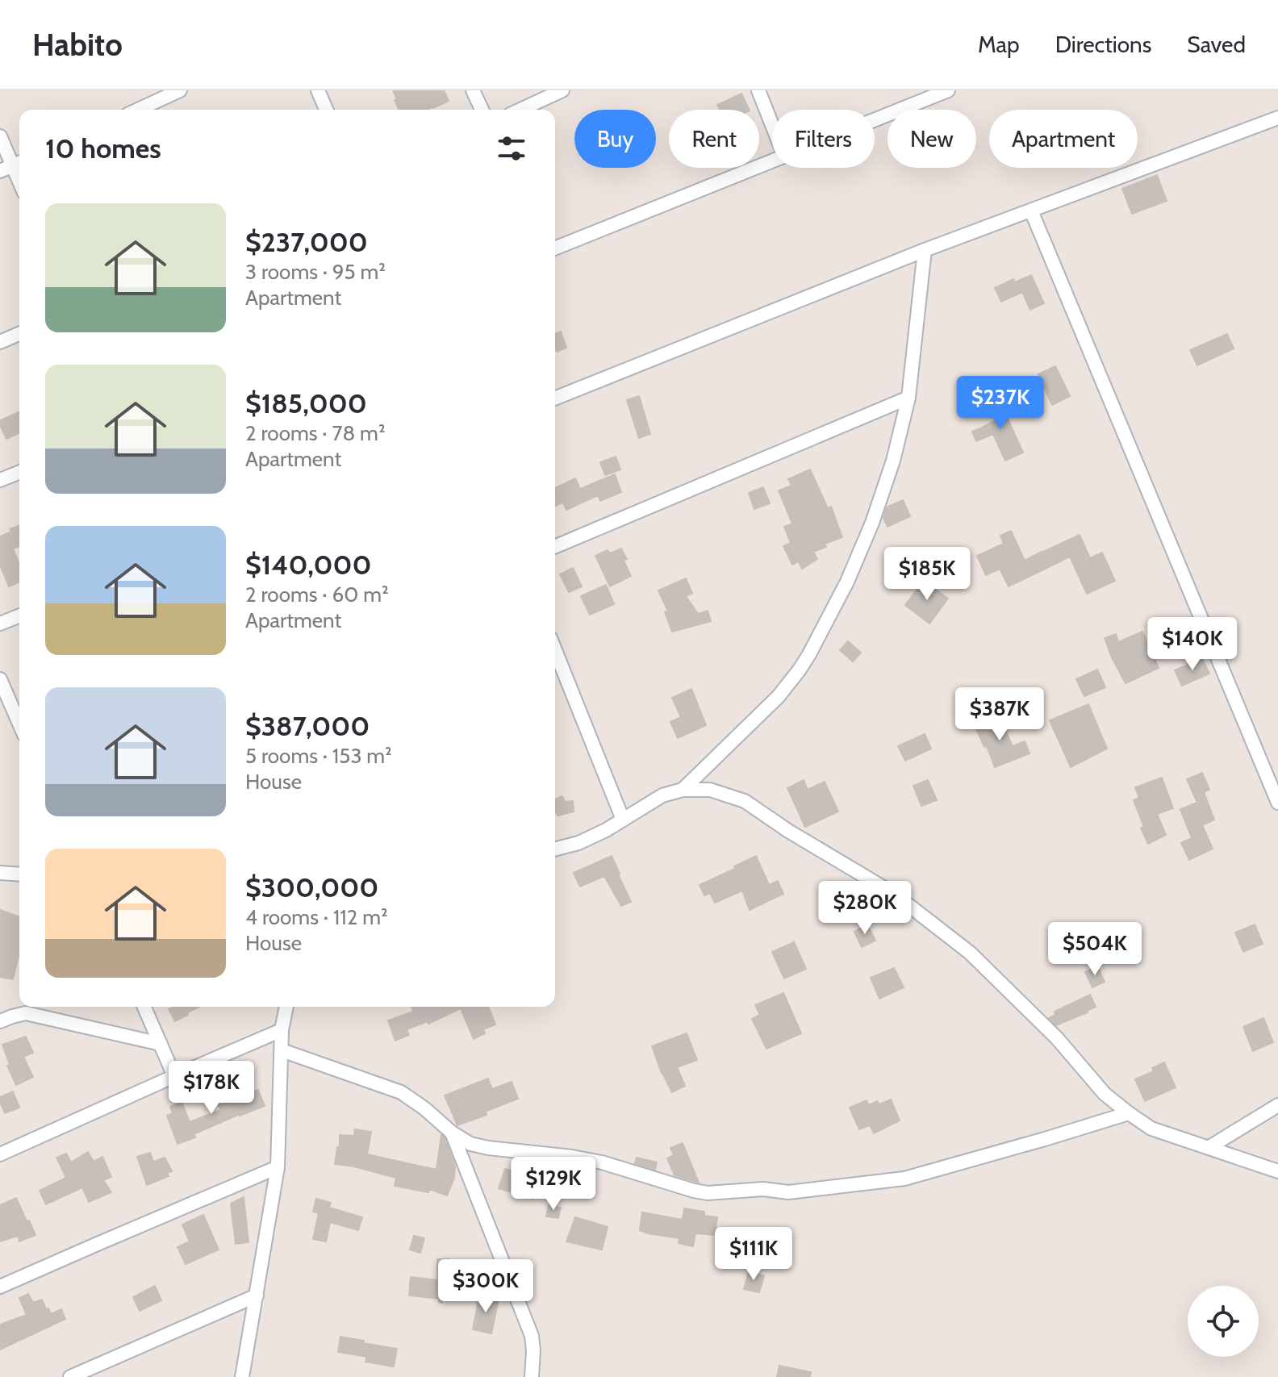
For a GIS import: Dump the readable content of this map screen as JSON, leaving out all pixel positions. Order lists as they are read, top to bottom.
{
  "page": {
    "header": "Habito",
    "nav": ["Map", "Directions", "Saved"],
    "chip": [
      "Buy",
      "Rent",
      "Filters",
      "New",
      "Apartment"
    ],
    "heading": "10 homes",
    "list": [
      {
        "name": "$237,000",
        "note": "3 rooms · 95 m² · Apartment"
      },
      {
        "name": "$185,000",
        "note": "2 rooms · 78 m² · Apartment"
      },
      {
        "name": "$140,000",
        "note": "2 rooms · 60 m² · Apartment"
      },
      {
        "name": "$387,000",
        "note": "5 rooms · 153 m² · House"
      },
      {
        "name": "$300,000",
        "note": "4 rooms · 112 m² · House"
      }
    ],
    "price": [
      "$237K",
      "$185K",
      "$140K",
      "$387K",
      "$280K",
      "$504K",
      "$178K",
      "$129K",
      "$111K",
      "$300K"
    ]
  }
}
